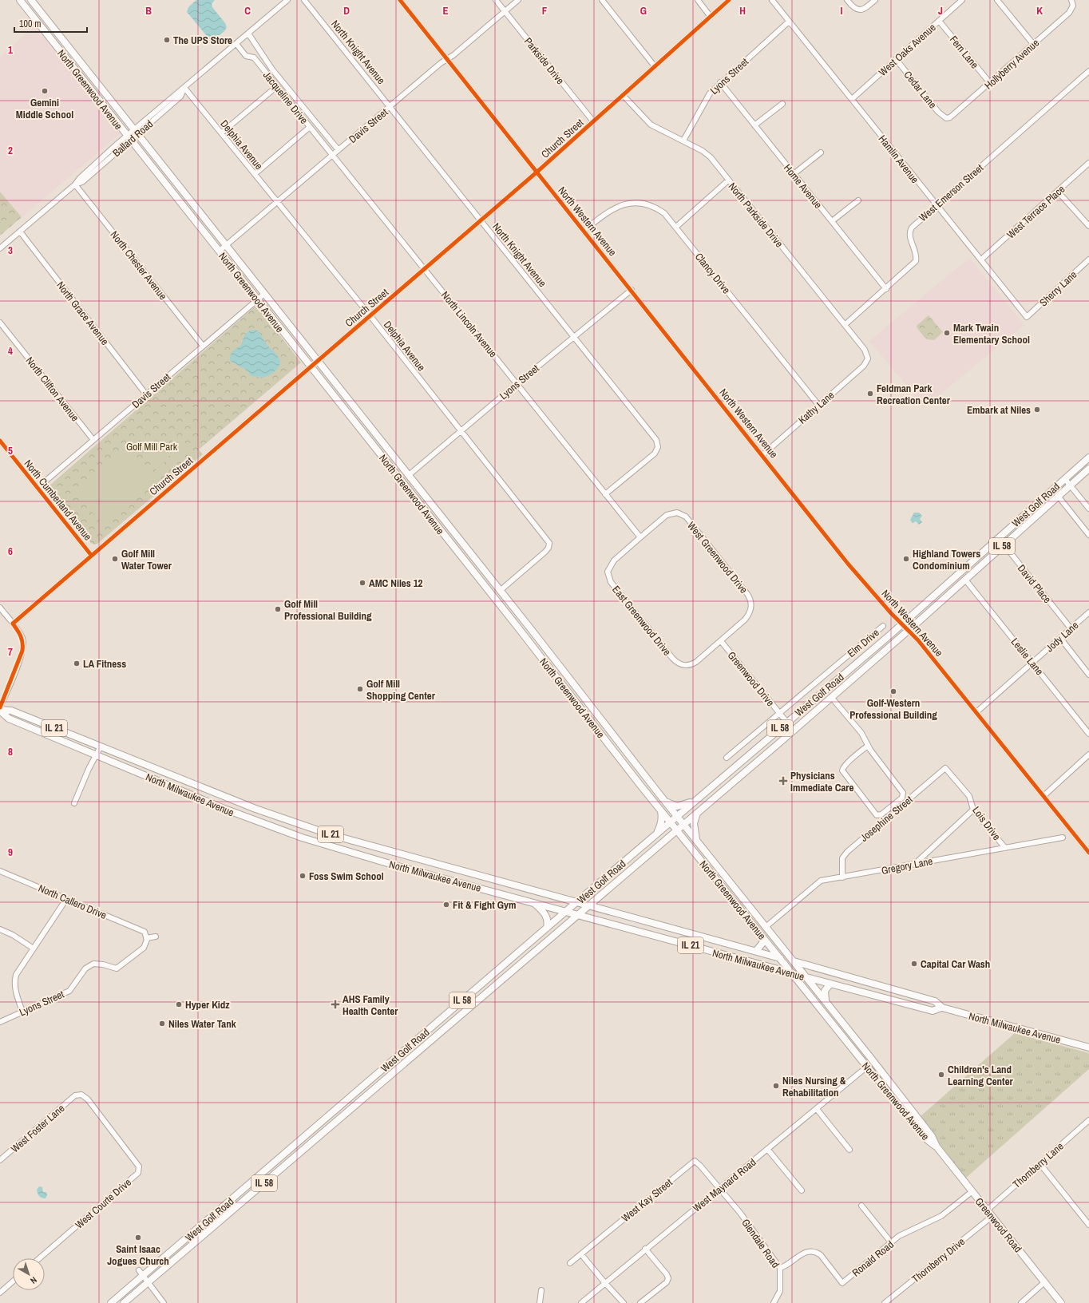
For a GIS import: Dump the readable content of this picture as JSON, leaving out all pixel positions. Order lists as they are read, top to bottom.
{
  "streets": {
    "main road": [
      "North Greenwood Avenue",
      "West Golf Road",
      "IL 58",
      "IL 21",
      "North Milwaukee Avenue",
      "Greenwood Road"
    ],
    "street": [
      "West Oaks Avenue",
      "North Knight Avenue",
      "Fern Lane",
      "Parkside Drive",
      "Hollyberry Avenue",
      "Lyons Street",
      "Cedar Lane",
      "Jacqueline Drive",
      "Davis Street",
      "Ballard Road",
      "Church Street",
      "Delphia Avenue",
      "Hamlin Avenue",
      "Home Avenue",
      "West Emerson Street",
      "West Terrace Place",
      "North Parkside Drive",
      "North Western Avenue",
      "North Chester Avenue",
      "Clancy Drive",
      "Sherry Lane",
      "North Grace Avenue",
      "North Lincoln Avenue",
      "North Clifton Avenue",
      "Kathy Lane",
      "North Cumberland Avenue",
      "West Greenwood Drive",
      "David Place",
      "East Greenwood Drive",
      "Jody Lane",
      "Elm Drive",
      "Leslie Lane",
      "Greenwood Drive",
      "Josephine Street",
      "Lois Drive",
      "Gregory Lane",
      "North Callero Drive",
      "West Foster Lane",
      "Thornberry Lane",
      "West Maynard Road",
      "West Kay Street",
      "West Courte Drive",
      "Glendale Road",
      "Ronald Road",
      "Thornberry Drive"
    ]
  },
  "crossings": [
    ["West Oaks Avenue", "Fern Lane"],
    ["West Oaks Avenue", "Cedar Lane"],
    ["West Oaks Avenue", "Hamlin Avenue"],
    ["North Knight Avenue", "Lyons Street"],
    ["North Knight Avenue", "Davis Street"],
    ["North Knight Avenue", "Church Street"],
    ["North Knight Avenue", "North Lincoln Avenue"],
    ["Fern Lane", "Hollyberry Avenue"],
    ["Parkside Drive", "Davis Street"],
    ["Parkside Drive", "Church Street"],
    ["Hollyberry Avenue", "Cedar Lane"],
    ["Lyons Street", "North Greenwood Avenue"],
    ["Lyons Street", "Delphia Avenue"],
    ["Lyons Street", "Hamlin Avenue"],
    ["Lyons Street", "Home Avenue"],
    ["Lyons Street", "North Parkside Drive"],
    ["Lyons Street", "North Western Avenue"],
    ["Lyons Street", "North Lincoln Avenue"],
    ["Lyons Street", "North Callero Drive"],
    ["North Greenwood Avenue", "Davis Street"],
    ["North Greenwood Avenue", "Ballard Road"],
    ["North Greenwood Avenue", "Church Street"],
    ["North Greenwood Avenue", "Delphia Avenue"],
    ["North Greenwood Avenue", "West Golf Road"],
    ["North Greenwood Avenue", "North Milwaukee Avenue"],
    ["North Greenwood Avenue", "Gregory Lane"],
    ["North Greenwood Avenue", "West Maynard Road"],
    ["North Greenwood Avenue", "Greenwood Road"],
    ["Jacqueline Drive", "Davis Street"],
    ["Jacqueline Drive", "Ballard Road"],
    ["Jacqueline Drive", "North Lincoln Avenue"],
    ["Davis Street", "Delphia Avenue"],
    ["Davis Street", "North Western Avenue"],
    ["Davis Street", "North Chester Avenue"],
    ["Davis Street", "North Grace Avenue"],
    ["Davis Street", "North Lincoln Avenue"],
    ["Davis Street", "North Clifton Avenue"],
    ["Davis Street", "North Cumberland Avenue"],
    ["Ballard Road", "Delphia Avenue"],
    ["Ballard Road", "North Chester Avenue"],
    ["Ballard Road", "North Grace Avenue"],
    ["Church Street", "Delphia Avenue"],
    ["Church Street", "North Parkside Drive"],
    ["Church Street", "North Western Avenue"],
    ["Church Street", "North Lincoln Avenue"],
    ["Church Street", "North Cumberland Avenue"],
    ["Hamlin Avenue", "West Emerson Street"],
    ["Hamlin Avenue", "West Terrace Place"],
    ["Hamlin Avenue", "Sherry Lane"],
    ["Home Avenue", "West Emerson Street"],
    ["West Emerson Street", "North Parkside Drive"],
    ["North Parkside Drive", "Kathy Lane"],
    ["North Western Avenue", "Clancy Drive"],
    ["North Western Avenue", "Kathy Lane"],
    ["North Western Avenue", "West Golf Road"],
    ["North Western Avenue", "Jody Lane"],
    ["Clancy Drive", "Kathy Lane"],
    ["West Golf Road", "David Place"],
    ["West Golf Road", "Leslie Lane"],
    ["West Golf Road", "Greenwood Drive"],
    ["West Golf Road", "North Milwaukee Avenue"],
    ["West Greenwood Drive", "East Greenwood Drive"],
    ["West Greenwood Drive", "Greenwood Drive"],
    ["David Place", "Jody Lane"],
    ["East Greenwood Drive", "Greenwood Drive"],
    ["Jody Lane", "Leslie Lane"],
    ["Elm Drive", "Greenwood Drive"],
    ["Josephine Street", "Lois Drive"],
    ["Josephine Street", "Gregory Lane"],
    ["Lois Drive", "Gregory Lane"],
    ["West Foster Lane", "West Courte Drive"],
    ["Thornberry Lane", "Greenwood Road"],
    ["West Maynard Road", "West Kay Street"],
    ["West Maynard Road", "Glendale Road"],
    ["West Kay Street", "Glendale Road"],
    ["Greenwood Road", "Ronald Road"],
    ["Greenwood Road", "Thornberry Drive"],
    ["Glendale Road", "Ronald Road"]
  ],
  "parks": ["Golf Mill Park"],
  "places": {
    "other": [
      "The UPS Store",
      "Gemini Middle School",
      "Mark Twain Elementary School",
      "Feldman Park Recreation Center",
      "Embark at Niles",
      "Golf Mill Water Tower",
      "Highland Towers Condominium",
      "AMC Niles 12",
      "Golf Mill Professional Building",
      "LA Fitness",
      "Golf Mill Shopping Center",
      "Golf-Western Professional Building",
      "Foss Swim School",
      "Fit & Fight Gym",
      "Capital Car Wash",
      "Hyper Kidz",
      "Niles Water Tank",
      "Children's Land Learning Center",
      "Niles Nursing & Rehabilitation",
      "Saint Isaac Jogues Church"
    ],
    "health": ["Physicians Immediate Care", "AHS Family Health Center"]
  },
  "scale_bar": "100 m",
  "north": "bottom right",
  "grid": {
    "columns": [
      "B",
      "C",
      "D",
      "E",
      "F",
      "G",
      "H",
      "I",
      "J",
      "K"
    ],
    "rows": [
      "1",
      "2",
      "3",
      "4",
      "5",
      "6",
      "7",
      "8",
      "9"
    ]
  }
}
